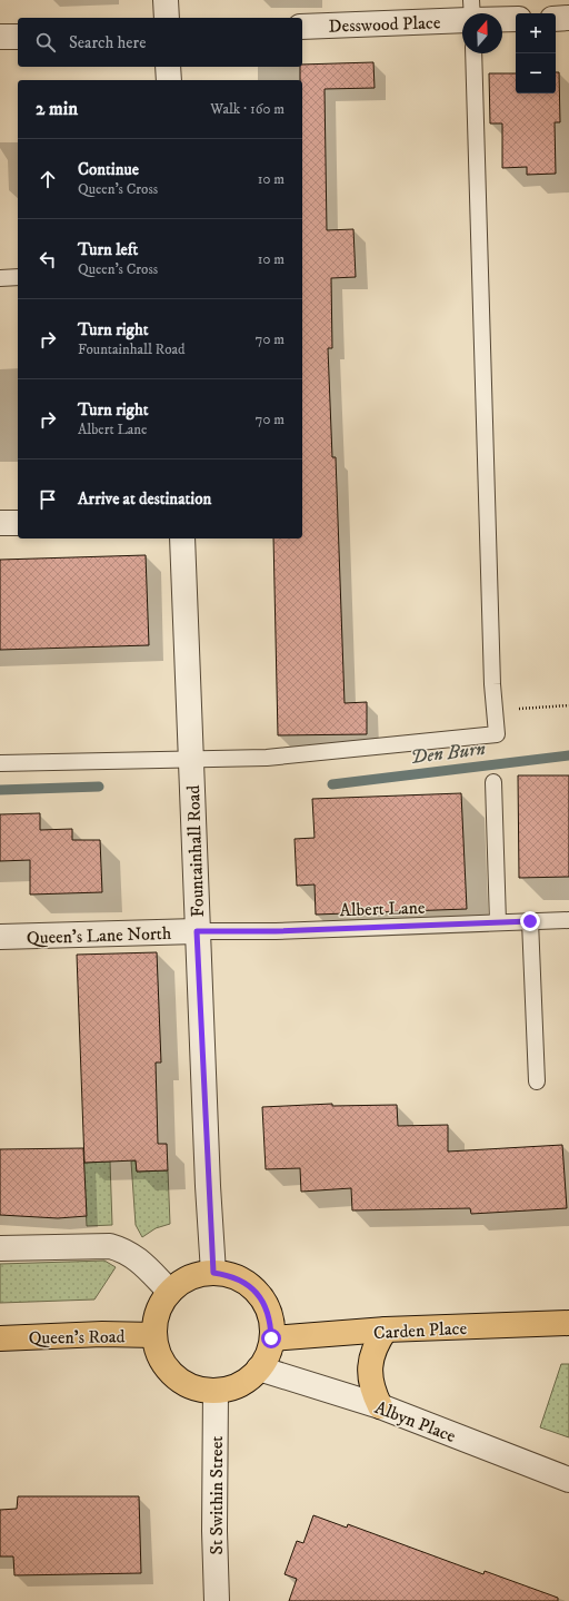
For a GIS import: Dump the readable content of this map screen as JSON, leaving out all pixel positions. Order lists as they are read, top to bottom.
{
  "streets": {
    "main road": ["Carden Place", "Queen's Road"],
    "street": [
      "Desswood Place",
      "Fountainhall Road",
      "Queen's Lane North",
      "Albyn Place",
      "St Swithin Street"
    ],
    "lane": ["Albert Lane"]
  },
  "crossings": [
    ["Fountainhall Road", "Albert Lane"],
    ["Fountainhall Road", "Queen's Lane North"],
    ["Fountainhall Road", "Carden Place"],
    ["Fountainhall Road", "Queen's Road"],
    ["Fountainhall Road", "Albyn Place"],
    ["Fountainhall Road", "St Swithin Street"],
    ["Albert Lane", "Queen's Lane North"],
    ["Carden Place", "Queen's Road"],
    ["Carden Place", "Albyn Place"],
    ["Carden Place", "St Swithin Street"],
    ["Queen's Road", "Albyn Place"],
    ["Queen's Road", "St Swithin Street"],
    ["Albyn Place", "St Swithin Street"]
  ],
  "water": ["Den Burn"],
  "north": "top",
  "page": {
    "map_buttons": ["+", "−"],
    "search": "Search here",
    "heading": ["2 min", "Walk · 160 m"],
    "list": [
      ["Continue", "Queen's Cross", "10 m"],
      ["Turn left", "Queen's Cross", "10 m"],
      ["Turn right", "Fountainhall Road", "70 m"],
      ["Turn right", "Albert Lane", "70 m"],
      "Arrive at destination"
    ]
  }
}
